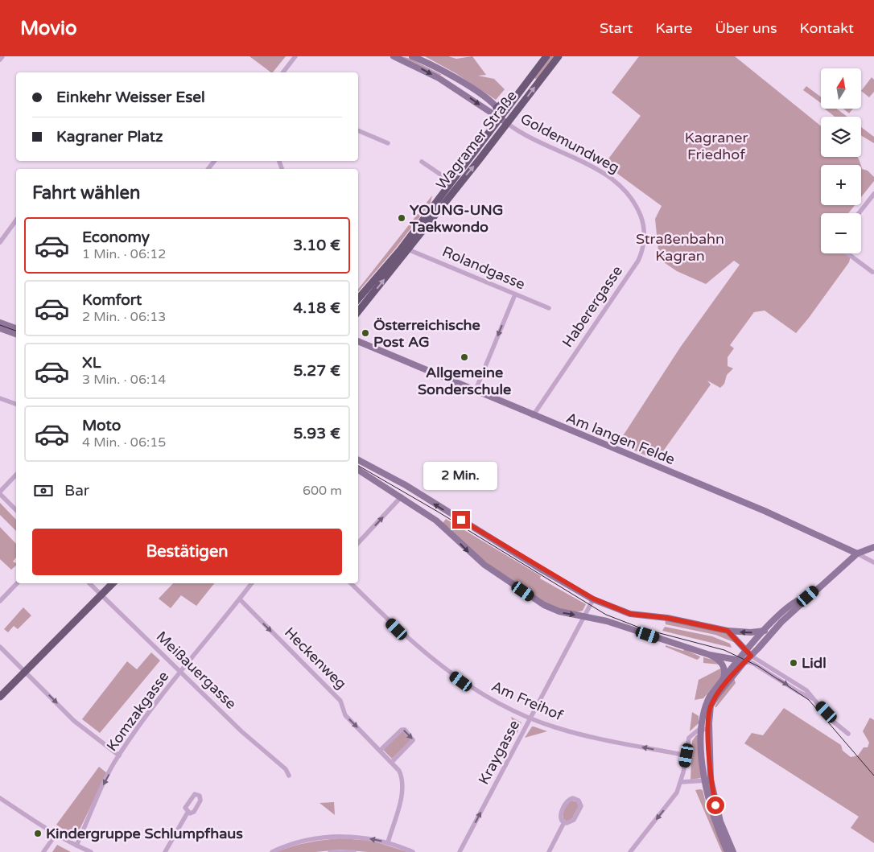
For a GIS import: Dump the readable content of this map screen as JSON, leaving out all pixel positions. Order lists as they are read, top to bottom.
{
  "streets": {
    "main road": ["Wagramer Straße", "Am langen Felde"],
    "street": [
      "Goldemundweg",
      "Rolandgasse",
      "Haberergasse",
      "Heckenweg",
      "Meißauergasse",
      "Am Freihof",
      "Komzakgasse",
      "Kraygasse"
    ]
  },
  "crossings": [
    ["Wagramer Straße", "Goldemundweg"],
    ["Wagramer Straße", "Rolandgasse"],
    ["Goldemundweg", "Haberergasse"],
    ["Haberergasse", "Am langen Felde"],
    ["Heckenweg", "Komzakgasse"],
    ["Meißauergasse", "Komzakgasse"],
    ["Am Freihof", "Kraygasse"]
  ],
  "one_way": ["Heckenweg", "Am Freihof", "Kraygasse"],
  "parks": ["Kagraner Friedhof", "Straßenbahn Kagran"],
  "places": [
    "YOUNG-UNG Taekwondo",
    "Österreichische Post AG",
    "Allgemeine Sonderschule",
    "Lidl",
    "Kindergruppe Schlumpfhaus"
  ],
  "north": "top",
  "page": {
    "header": "Movio",
    "nav": [
      "Start",
      "Karte",
      "Über uns",
      "Kontakt"
    ],
    "map_buttons": ["+", "−"],
    "banner": ["Einkehr Weisser Esel", "Kagraner Platz"],
    "heading": "Fahrt wählen",
    "list": [
      {
        "name": "Economy",
        "note": "1 Min. · 06:12",
        "value": "3.10 €"
      },
      {
        "name": "Komfort",
        "note": "2 Min. · 06:13",
        "value": "4.18 €"
      },
      {
        "name": "XL",
        "note": "3 Min. · 06:14",
        "value": "5.27 €"
      },
      {
        "name": "Moto",
        "note": "4 Min. · 06:15",
        "value": "5.93 €"
      }
    ],
    "bubble": "2 Min.",
    "pay": ["Bar", "600 m"],
    "buttons": "Bestätigen"
  }
}
